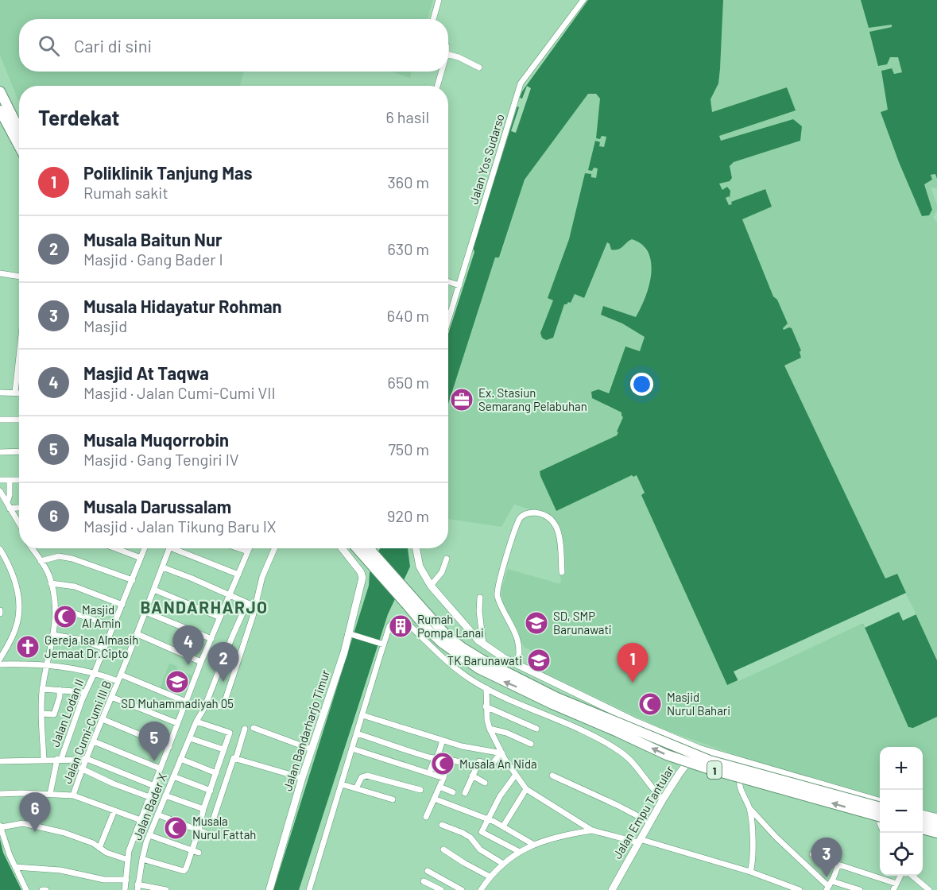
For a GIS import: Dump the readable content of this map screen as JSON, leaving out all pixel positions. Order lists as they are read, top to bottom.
{
  "streets": {
    "highway": ["1"],
    "street": [
      "Jalan Yos Sudarso",
      "Jalan Lodan II",
      "Jalan Bandarharjo Timur",
      "Jalan Cumi-Cumi III B",
      "Jalan Bader X",
      "Jalan Empu Tantular"
    ]
  },
  "districts": ["BANDARHARJO"],
  "places": {
    "office": ["Ex. Stasiun Semarang Pelabuhan"],
    "mosque": [
      "Masjid Al Amin",
      "Masjid Nurul Bahari",
      "Musala An Nida",
      "Musala Nurul Fattah"
    ],
    "school or university": ["SD, SMP Barunawati", "TK Barunawati", "SD Muhammadiyah 05"],
    "building": ["Rumah Pompa Lanai"],
    "church": ["Gereja Isa Almasih Jemaat Dr.Cipto"]
  },
  "page": {
    "search": "Cari di sini",
    "heading": ["Terdekat", "6 hasil"],
    "list": [
      {
        "mark": "1",
        "name": "Poliklinik Tanjung Mas",
        "note": "Rumah sakit",
        "value": "360 m"
      },
      {
        "mark": "2",
        "name": "Musala Baitun Nur",
        "note": "Masjid · Gang Bader I",
        "value": "630 m"
      },
      {
        "mark": "3",
        "name": "Musala Hidayatur Rohman",
        "note": "Masjid",
        "value": "640 m"
      },
      {
        "mark": "4",
        "name": "Masjid At Taqwa",
        "note": "Masjid · Jalan Cumi-Cumi VII",
        "value": "650 m"
      },
      {
        "mark": "5",
        "name": "Musala Muqorrobin",
        "note": "Masjid · Gang Tengiri IV",
        "value": "750 m"
      },
      {
        "mark": "6",
        "name": "Musala Darussalam",
        "note": "Masjid · Jalan Tikung Baru IX",
        "value": "920 m"
      }
    ],
    "pins": [
      "4",
      "2",
      "1",
      "5",
      "6",
      "3"
    ],
    "map_buttons": ["+", "−"]
  }
}
